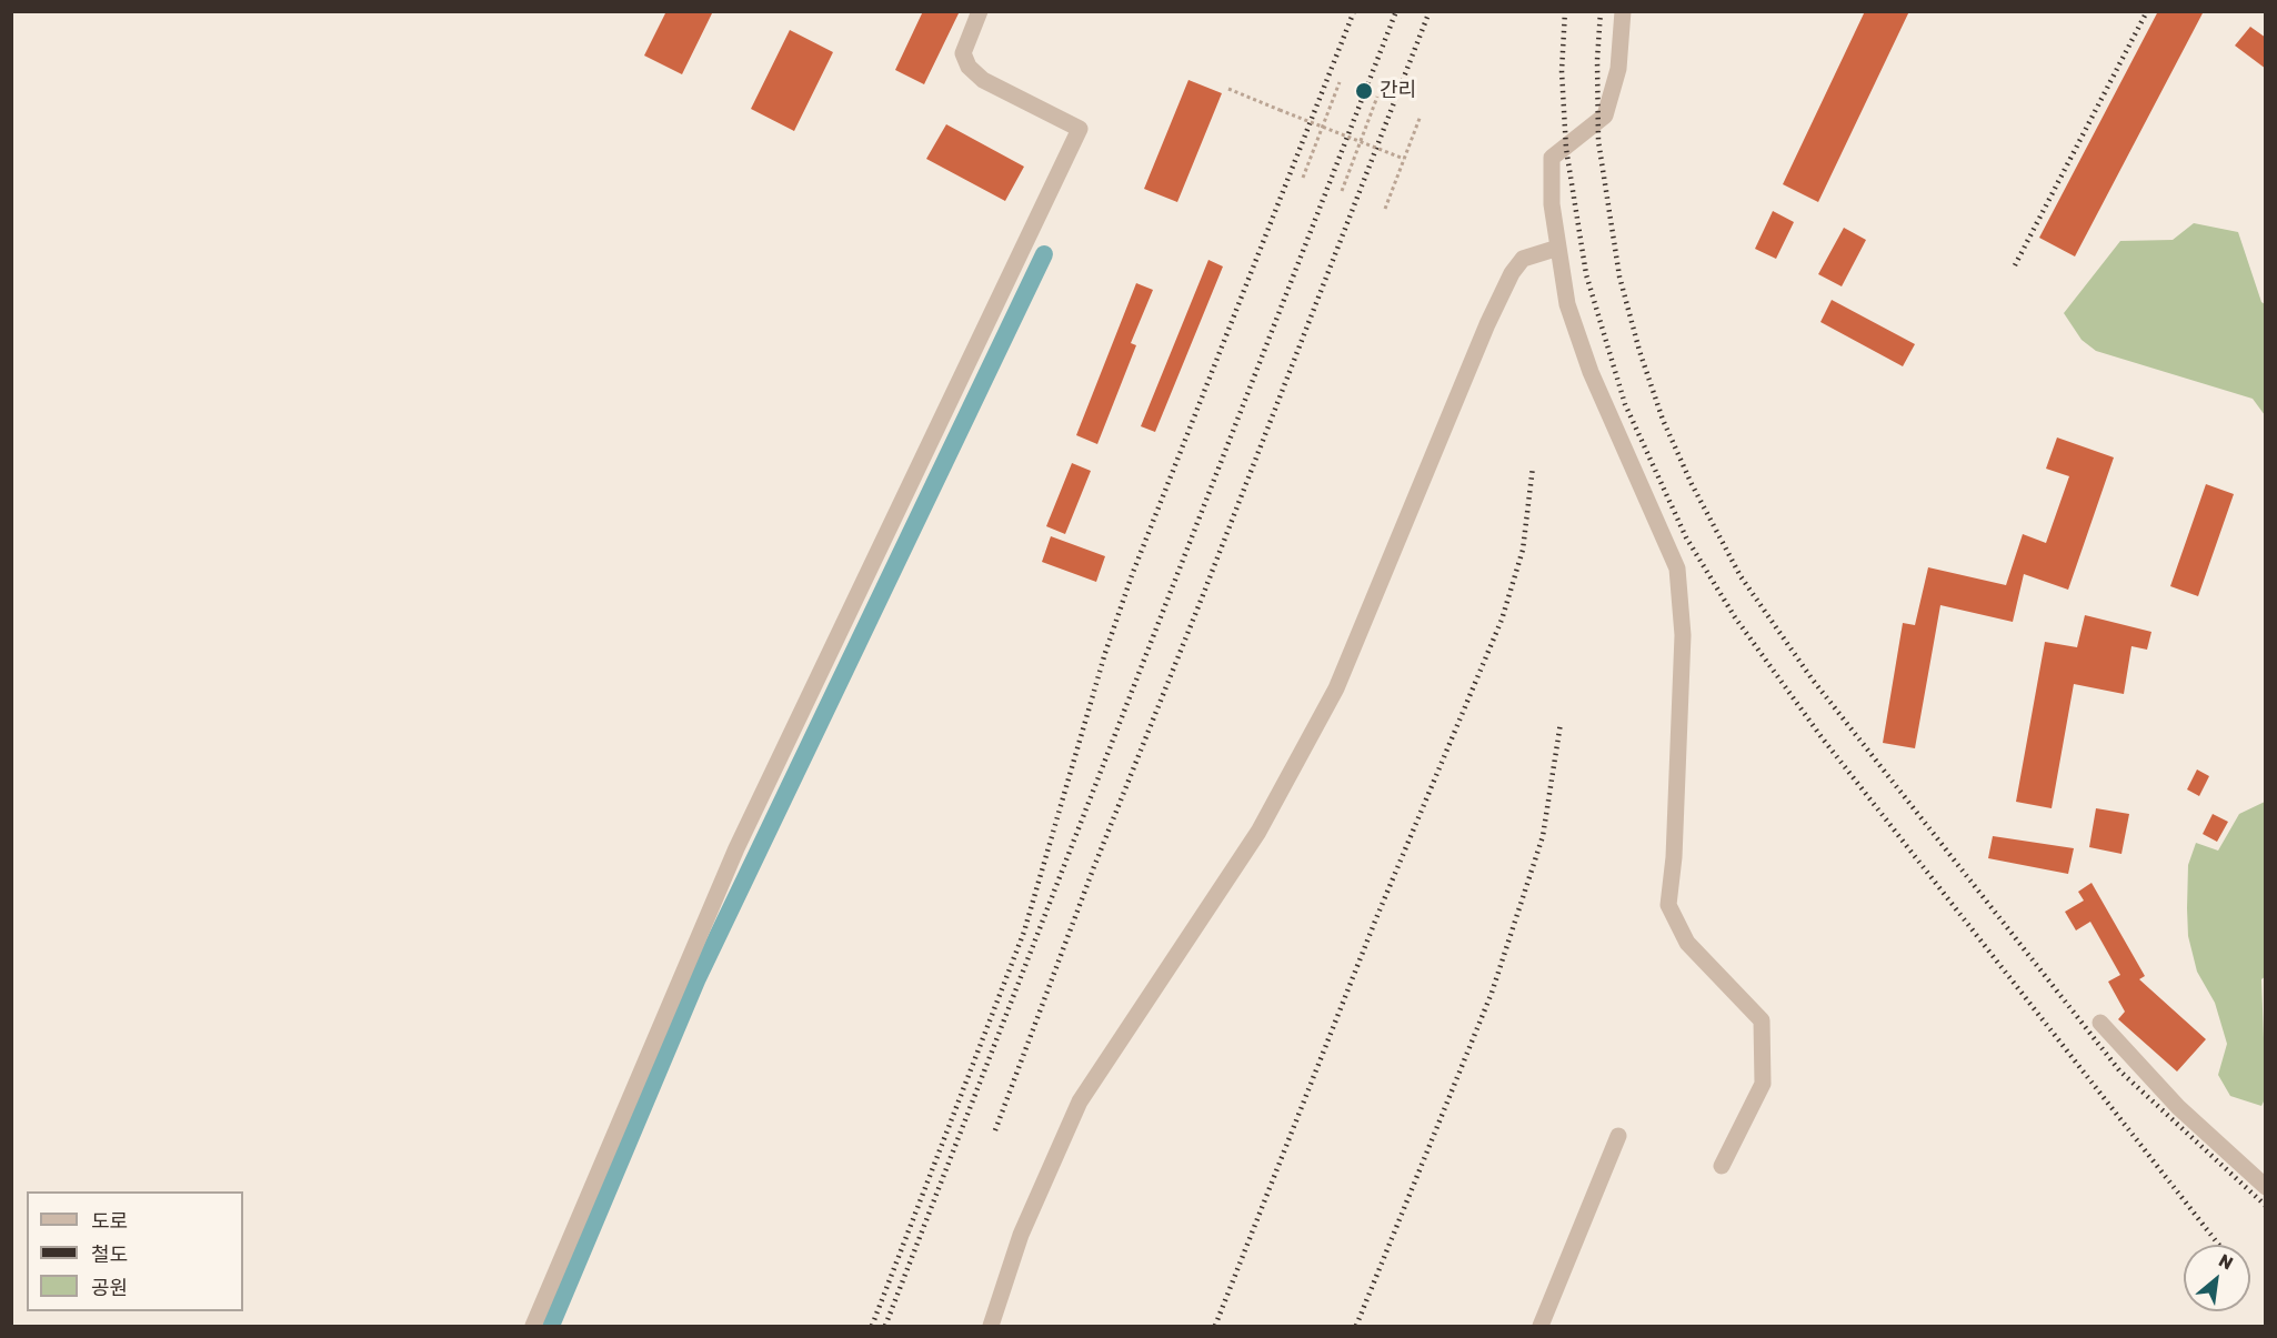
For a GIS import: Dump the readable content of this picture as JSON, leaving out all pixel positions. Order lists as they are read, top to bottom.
{
  "places": ["간리"],
  "legend": ["도로", "철도", "공원"],
  "north": "top right"
}
